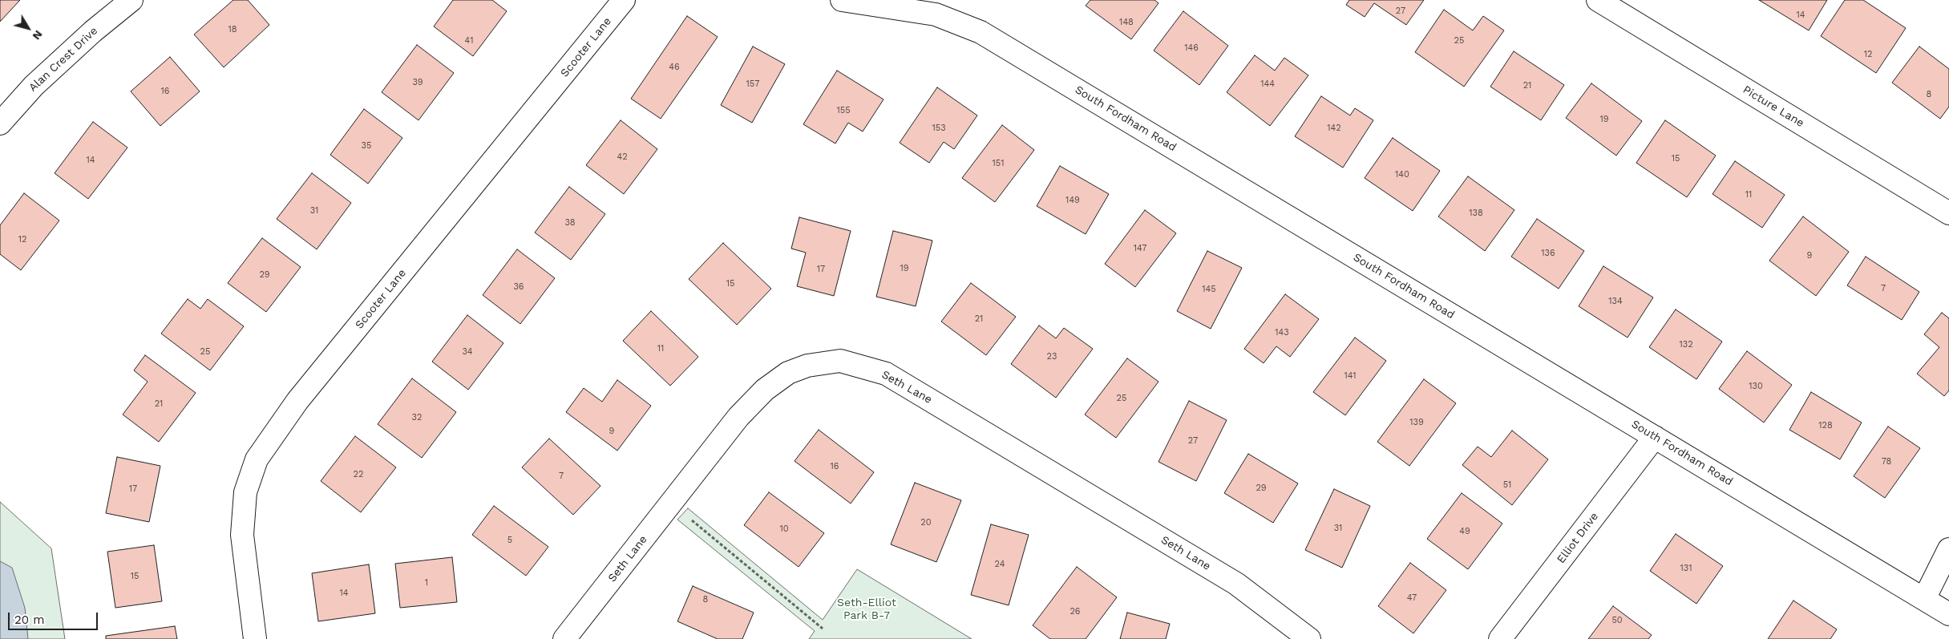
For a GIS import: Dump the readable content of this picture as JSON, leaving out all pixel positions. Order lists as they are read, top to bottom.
{
  "streets": {
    "street": [
      "Scooter Lane",
      "Alan Crest Drive",
      "Picture Lane",
      "South Fordham Road",
      "Seth Lane",
      "Elliot Drive"
    ]
  },
  "crossings": [
    ["South Fordham Road", "Elliot Drive"]
  ],
  "parks": ["Seth-Elliot Park B-7"],
  "house_numbers": [
    "27",
    "14",
    "148",
    "18",
    "41",
    "25",
    "146",
    "12",
    "46",
    "39",
    "157",
    "144",
    "21",
    "16",
    "8",
    "155",
    "19",
    "153",
    "142",
    "35",
    "42",
    "15",
    "14",
    "151",
    "140",
    "11",
    "149",
    "31",
    "138",
    "38",
    "12",
    "147",
    "136",
    "9",
    "19",
    "17",
    "29",
    "15",
    "36",
    "7",
    "145",
    "134",
    "21",
    "143",
    "132",
    "11",
    "25",
    "34",
    "23",
    "141",
    "130",
    "25",
    "21",
    "32",
    "139",
    "128",
    "9",
    "27",
    "78",
    "16",
    "22",
    "7",
    "51",
    "29",
    "17",
    "20",
    "31",
    "10",
    "49",
    "5",
    "24",
    "131",
    "15",
    "1",
    "14",
    "47",
    "8",
    "26",
    "50"
  ],
  "scale_bar": "20 m",
  "north": "bottom right"
}
